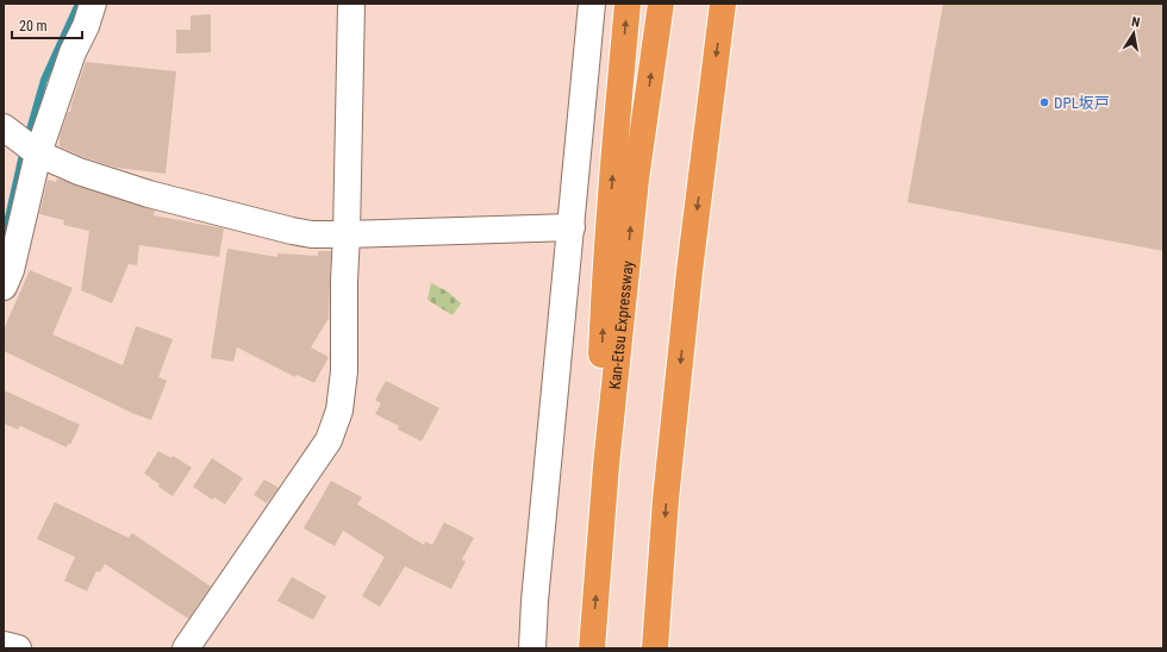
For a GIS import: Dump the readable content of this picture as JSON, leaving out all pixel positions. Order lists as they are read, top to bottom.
{
  "streets": {
    "highway": ["Kan-Etsu Expressway"]
  },
  "places": ["DPL坂戸"],
  "scale_bar": "20 m",
  "north": "top"
}
